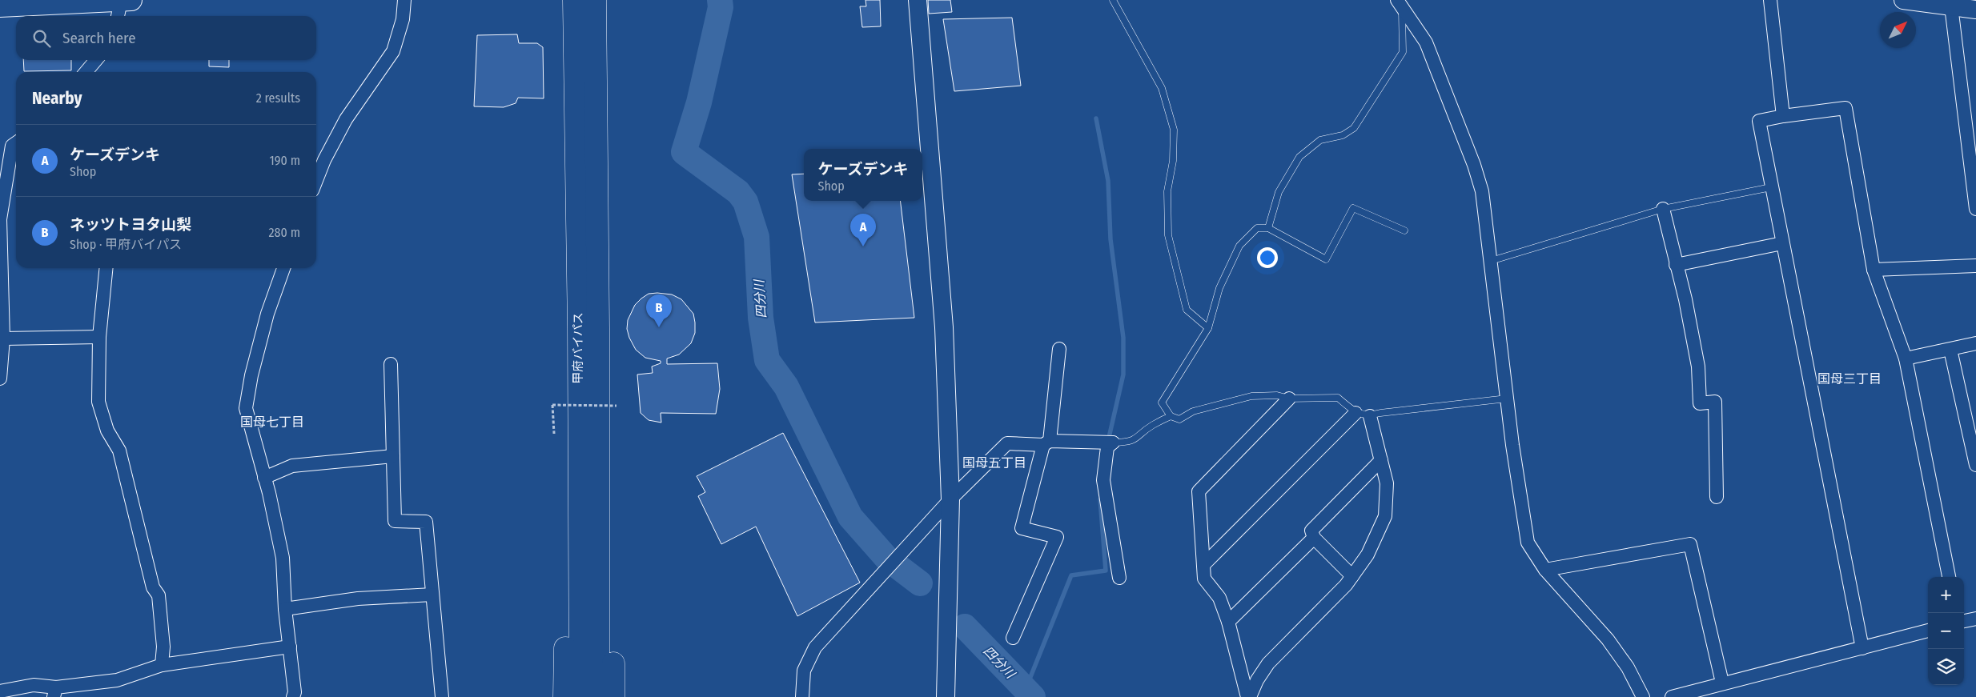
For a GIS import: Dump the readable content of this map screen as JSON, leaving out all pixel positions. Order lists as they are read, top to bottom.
{
  "streets": {
    "highway": ["甲府バイパス"]
  },
  "districts": ["国母三丁目", "国母七丁目", "国母五丁目"],
  "water": ["四分川"],
  "north": "top right",
  "page": {
    "search": "Search here",
    "heading": ["Nearby", "2 results"],
    "list": [
      {
        "mark": "A",
        "name": "ケーズデンキ",
        "note": "Shop",
        "value": "190 m"
      },
      {
        "mark": "B",
        "name": "ネッツトヨタ山梨",
        "note": "Shop · 甲府バイパス",
        "value": "280 m"
      }
    ],
    "popup": ["ケーズデンキ", "Shop"],
    "pins": ["A", "B"],
    "map_buttons": ["+", "−"]
  }
}
